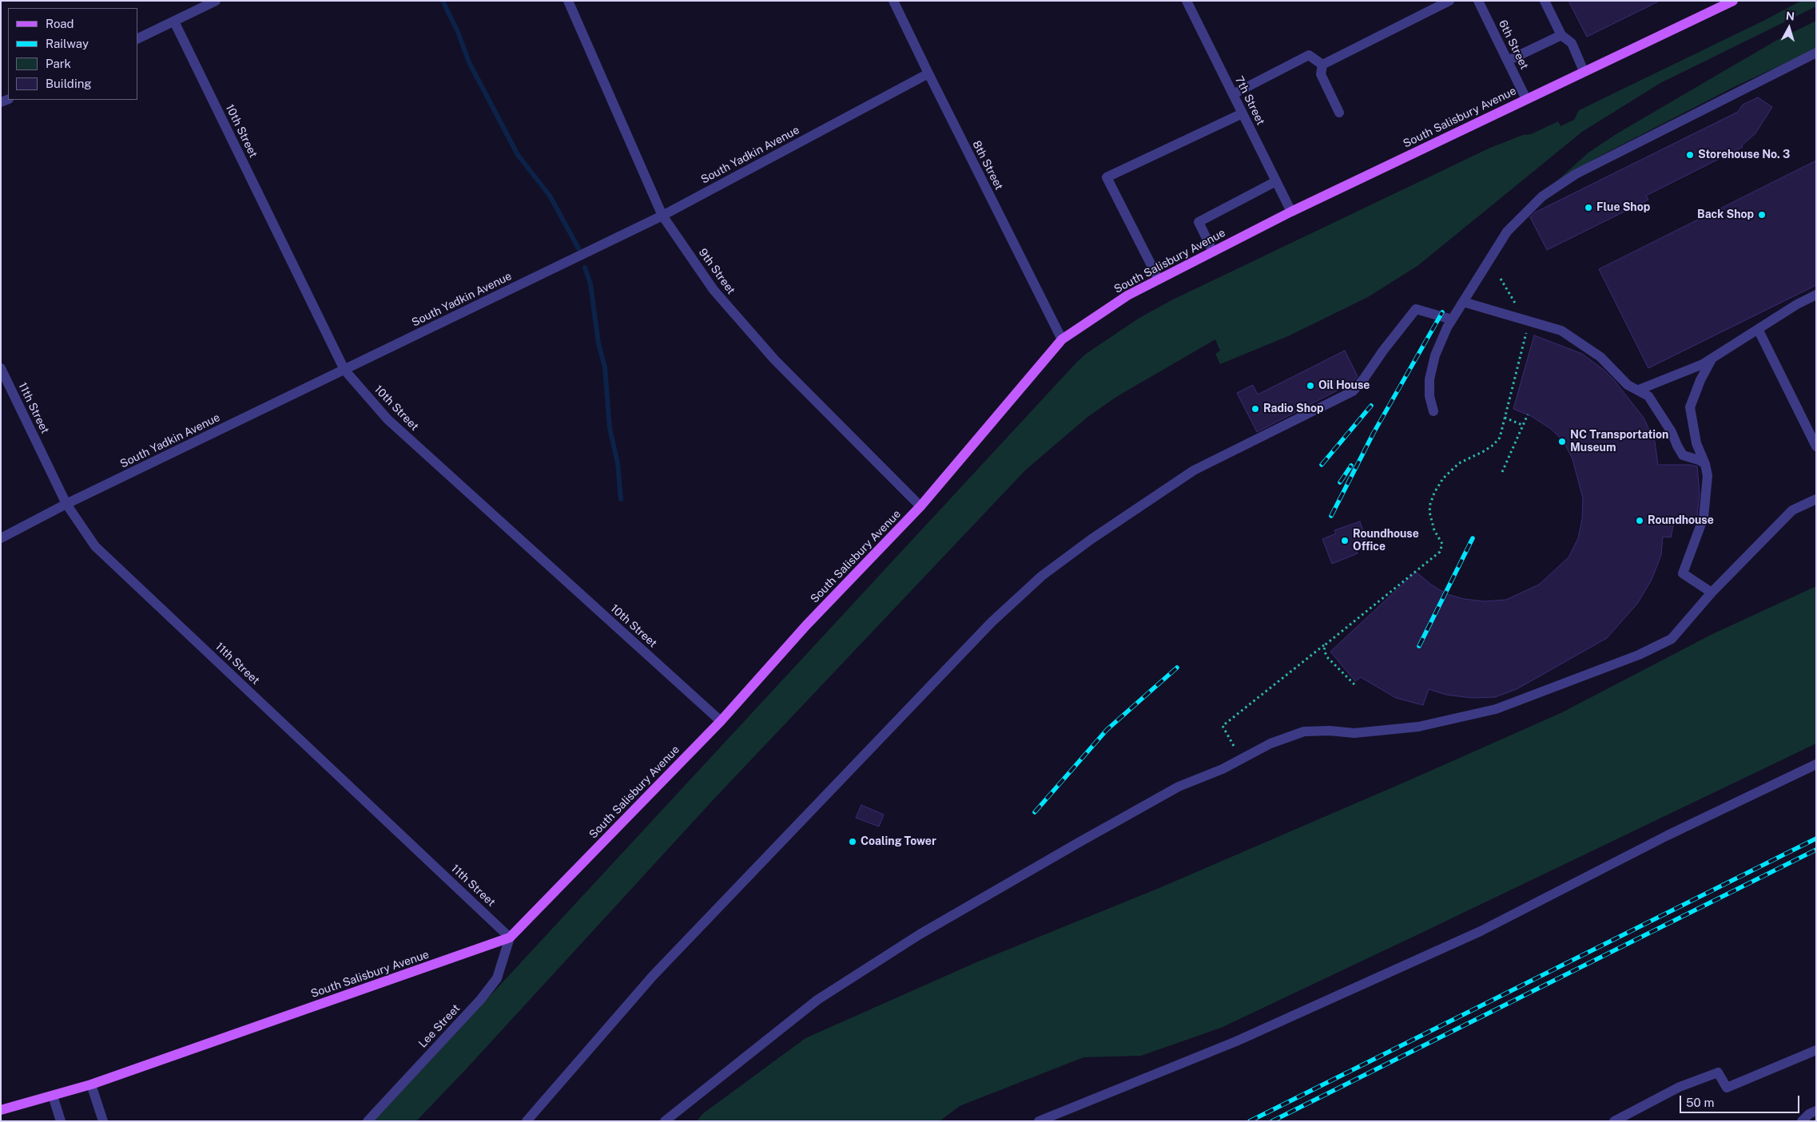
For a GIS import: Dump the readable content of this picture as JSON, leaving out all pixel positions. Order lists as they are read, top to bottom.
{
  "streets": {
    "main road": ["South Salisbury Avenue"],
    "street": [
      "6th Street",
      "7th Street",
      "10th Street",
      "South Yadkin Avenue",
      "8th Street",
      "9th Street",
      "11th Street",
      "Lee Street"
    ]
  },
  "crossings": [
    ["6th Street", "South Salisbury Avenue"],
    ["7th Street", "South Salisbury Avenue"],
    ["South Salisbury Avenue", "10th Street"],
    ["South Salisbury Avenue", "8th Street"],
    ["South Salisbury Avenue", "9th Street"],
    ["South Salisbury Avenue", "11th Street"],
    ["South Salisbury Avenue", "Lee Street"],
    ["10th Street", "South Yadkin Avenue"],
    ["South Yadkin Avenue", "8th Street"],
    ["South Yadkin Avenue", "9th Street"],
    ["South Yadkin Avenue", "11th Street"],
    ["11th Street", "Lee Street"]
  ],
  "places": [
    "Storehouse No. 3",
    "Flue Shop",
    "Back Shop",
    "Oil House",
    "Radio Shop",
    "NC Transportation Museum",
    "Roundhouse",
    "Roundhouse Office",
    "Coaling Tower"
  ],
  "legend": [
    "Road",
    "Railway",
    "Park",
    "Building"
  ],
  "scale_bar": "50 m",
  "north": "top"
}
